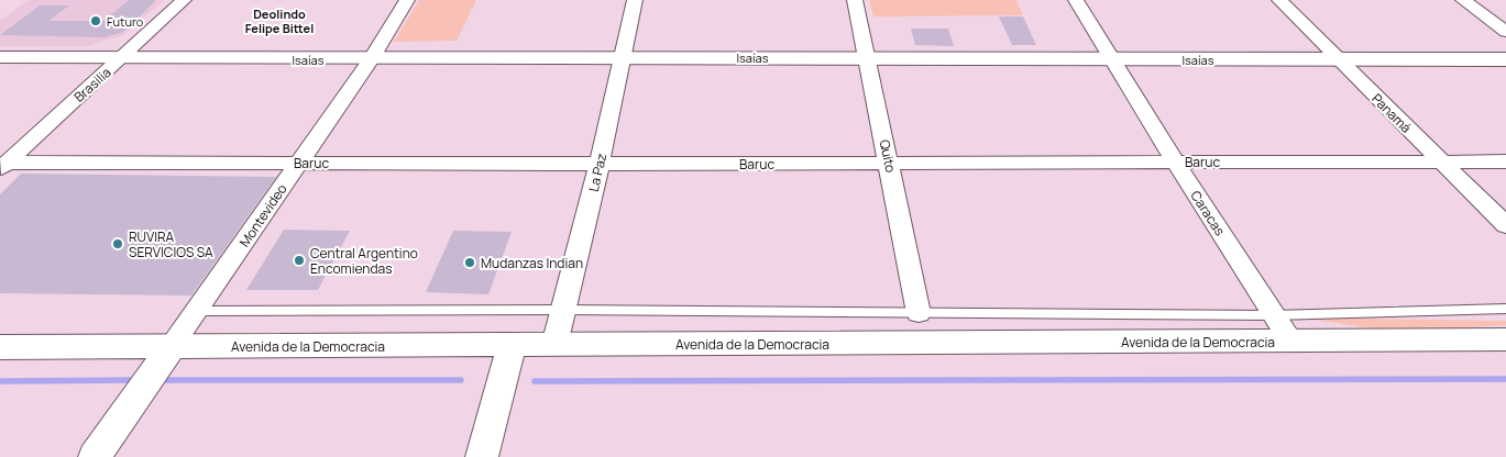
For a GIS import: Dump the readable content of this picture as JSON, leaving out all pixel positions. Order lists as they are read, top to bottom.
{
  "streets": {
    "street": [
      "Isaías",
      "Brasilia",
      "Panamá",
      "Quito",
      "Baruc",
      "La Paz",
      "Caracas",
      "Montevideo",
      "Avenida de la Democracia"
    ]
  },
  "crossings": [
    ["Isaías", "Brasilia"],
    ["Isaías", "Panamá"],
    ["Isaías", "Quito"],
    ["Isaías", "La Paz"],
    ["Isaías", "Caracas"],
    ["Isaías", "Montevideo"],
    ["Brasilia", "Baruc"],
    ["Panamá", "Baruc"],
    ["Quito", "Baruc"],
    ["Baruc", "La Paz"],
    ["Baruc", "Caracas"],
    ["Baruc", "Montevideo"],
    ["La Paz", "Avenida de la Democracia"],
    ["Caracas", "Avenida de la Democracia"],
    ["Montevideo", "Avenida de la Democracia"]
  ],
  "districts": ["Deolindo Felipe Bittel"],
  "places": [
    "Futuro",
    "RUVIRA SERVICIOS SA",
    "Central Argentino Encomiendas",
    "Mudanzas Indian"
  ]
}
